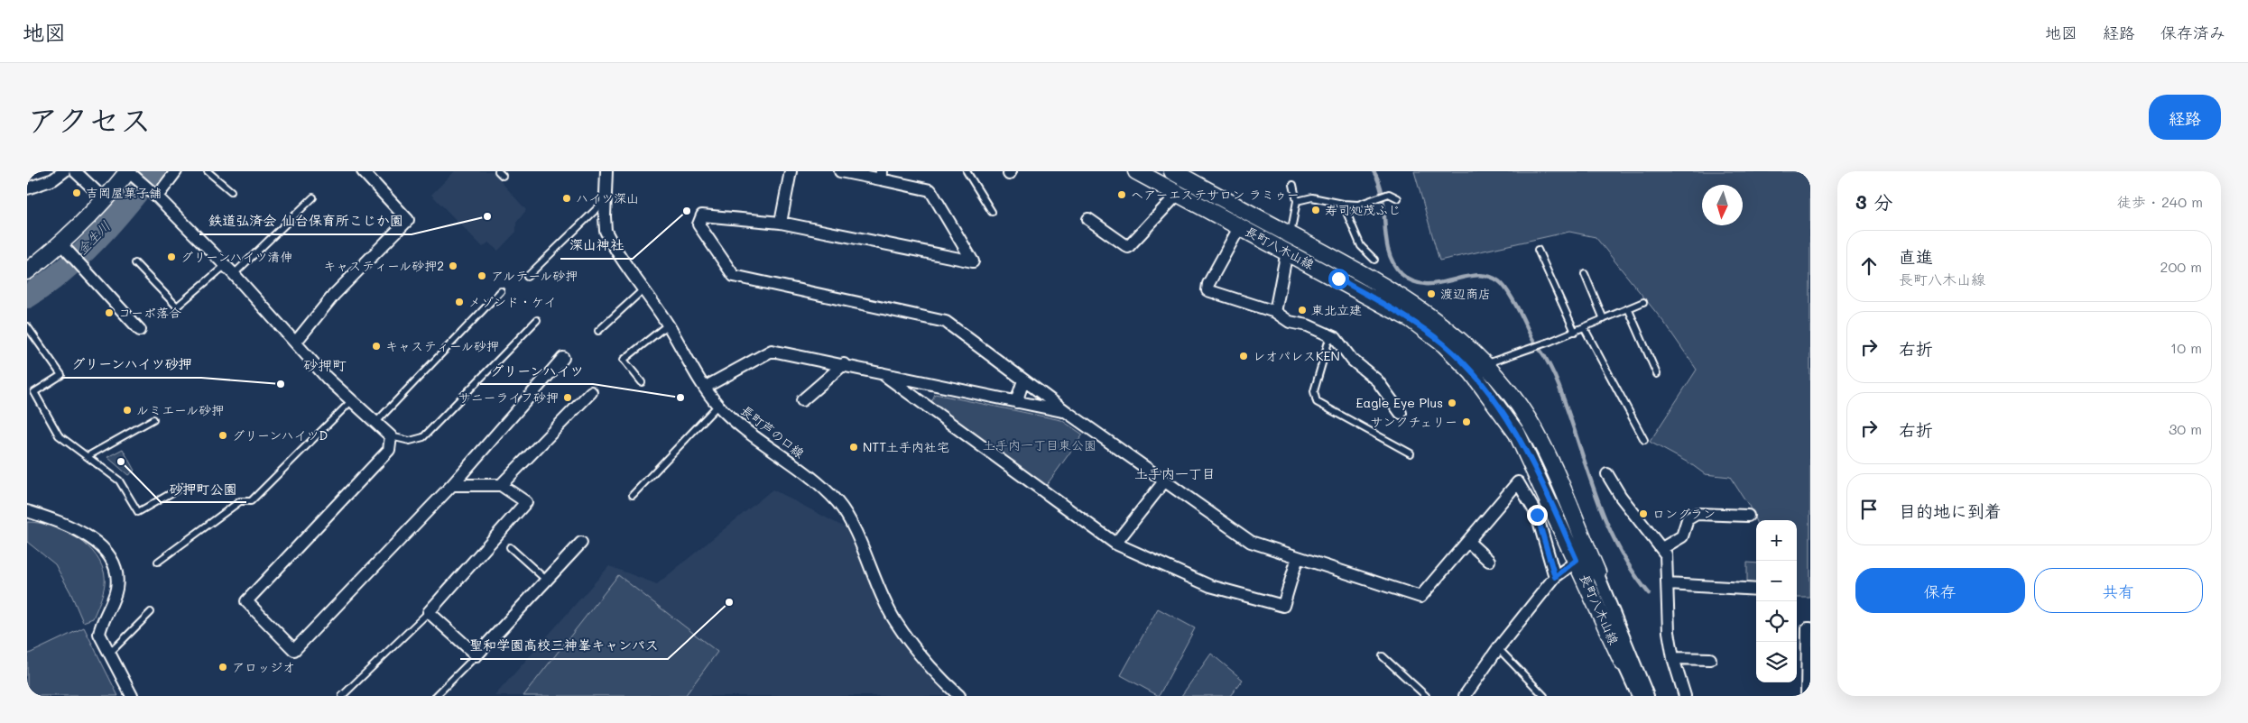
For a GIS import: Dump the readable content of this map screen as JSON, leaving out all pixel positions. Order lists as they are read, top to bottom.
{
  "streets": {
    "street": ["長町八木山線", "長町芦の口線"]
  },
  "districts": ["砂押町", "土手内一丁目"],
  "water": ["金生川"],
  "parks": ["土手内一丁目東公園"],
  "places": [
    "吉岡屋菓子舗",
    "ヘアーエステサロン ラミゥー",
    "ハイツ深山",
    "寿司処茂ふじ",
    "深山神社",
    "鉄道弘済会 仙台保育所こじか園",
    "グリーンハイツ清伸",
    "キャスティール砂押2",
    "アルテール砂押",
    "渡辺商店",
    "メゾンド・ケイ",
    "東北立建",
    "コーポ落合",
    "キャスティール砂押",
    "レオパレスKEN",
    "グリーンハイツ砂押",
    "サニーライフ砂押",
    "グリーンハイツ",
    "Eagle Eye Plus",
    "ルミエール砂押",
    "サンクチェリー",
    "グリーンハイツD",
    "NTT土手内社宅",
    "砂押町公園",
    "ロングラン",
    "聖和学園高校三神峯キャンパス",
    "アロッジオ"
  ],
  "north": "bottom",
  "page": {
    "header": "地図",
    "nav": ["地図", "経路", "保存済み"],
    "title": "アクセス",
    "buttons": [
      "経路",
      ["保存", "共有"]
    ],
    "heading": ["3 分", "徒歩 · 240 m"],
    "list": [
      ["直進", "長町八木山線", "200 m"],
      ["右折", "10 m"],
      ["右折", "30 m"],
      "目的地に到着"
    ],
    "map_buttons": ["+", "−"]
  }
}
